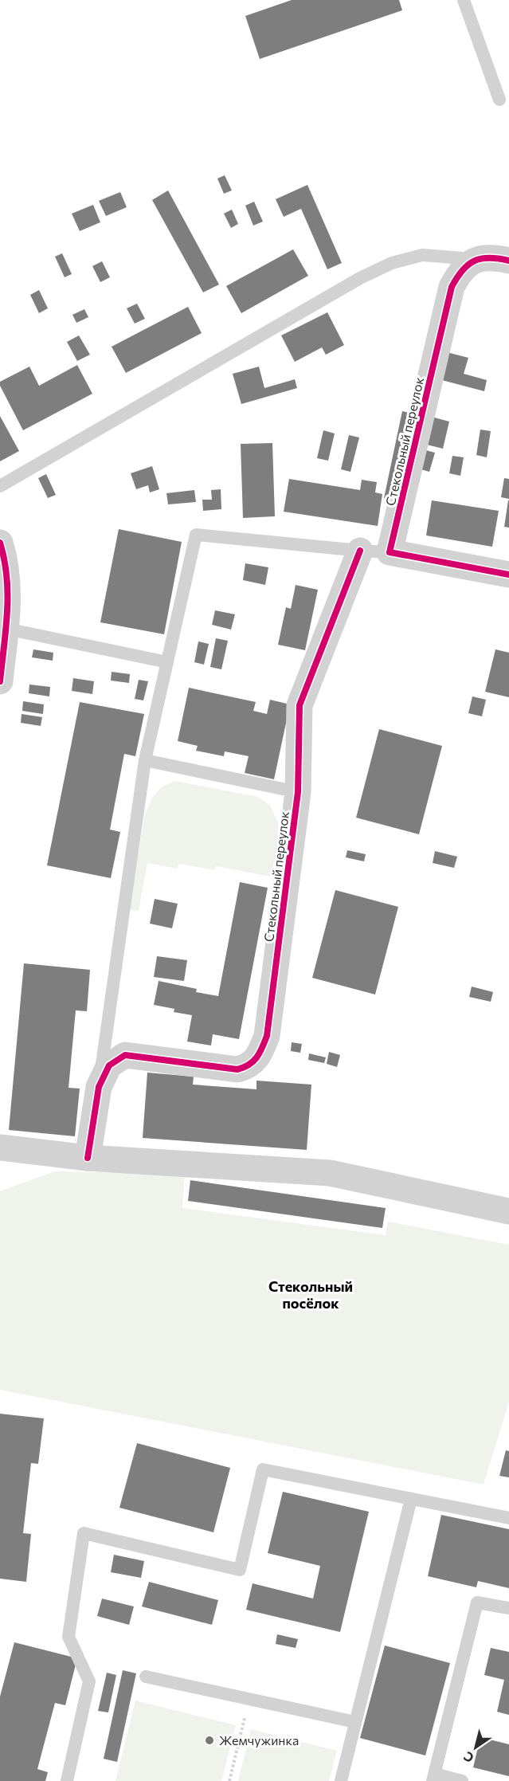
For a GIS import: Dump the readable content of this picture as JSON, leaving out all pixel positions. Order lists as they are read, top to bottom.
{
  "streets": {
    "street": ["Стекольный переулок"]
  },
  "districts": ["Стекольный посёлок"],
  "places": ["Жемчужинка"],
  "north": "bottom left"
}
